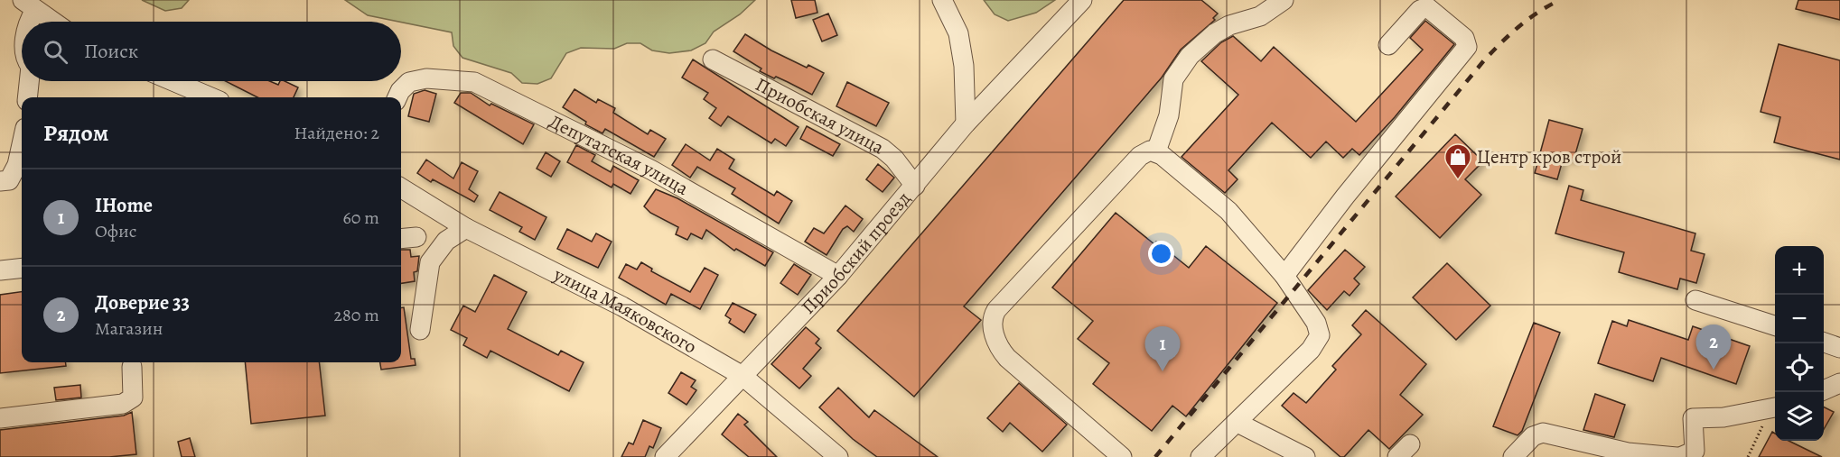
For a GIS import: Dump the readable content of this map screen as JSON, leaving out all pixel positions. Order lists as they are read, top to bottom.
{
  "streets": {
    "street": [
      "Приобская улица",
      "Депутатская улица",
      "Приобский проезд",
      "улица Маяковского"
    ]
  },
  "crossings": [
    ["Приобская улица", "Приобский проезд"],
    ["Депутатская улица", "Приобский проезд"],
    ["Приобский проезд", "улица Маяковского"]
  ],
  "places": {
    "shop": ["Центр кров строй"]
  },
  "page": {
    "search": "Поиск",
    "heading": ["Рядом", "Найдено: 2"],
    "list": [
      {
        "mark": "1",
        "name": "IHome",
        "note": "Офис",
        "value": "60 m"
      },
      {
        "mark": "2",
        "name": "Доверие 33",
        "note": "Магазин",
        "value": "280 m"
      }
    ],
    "map_buttons": ["+", "−"],
    "pins": ["2", "1"]
  }
}
